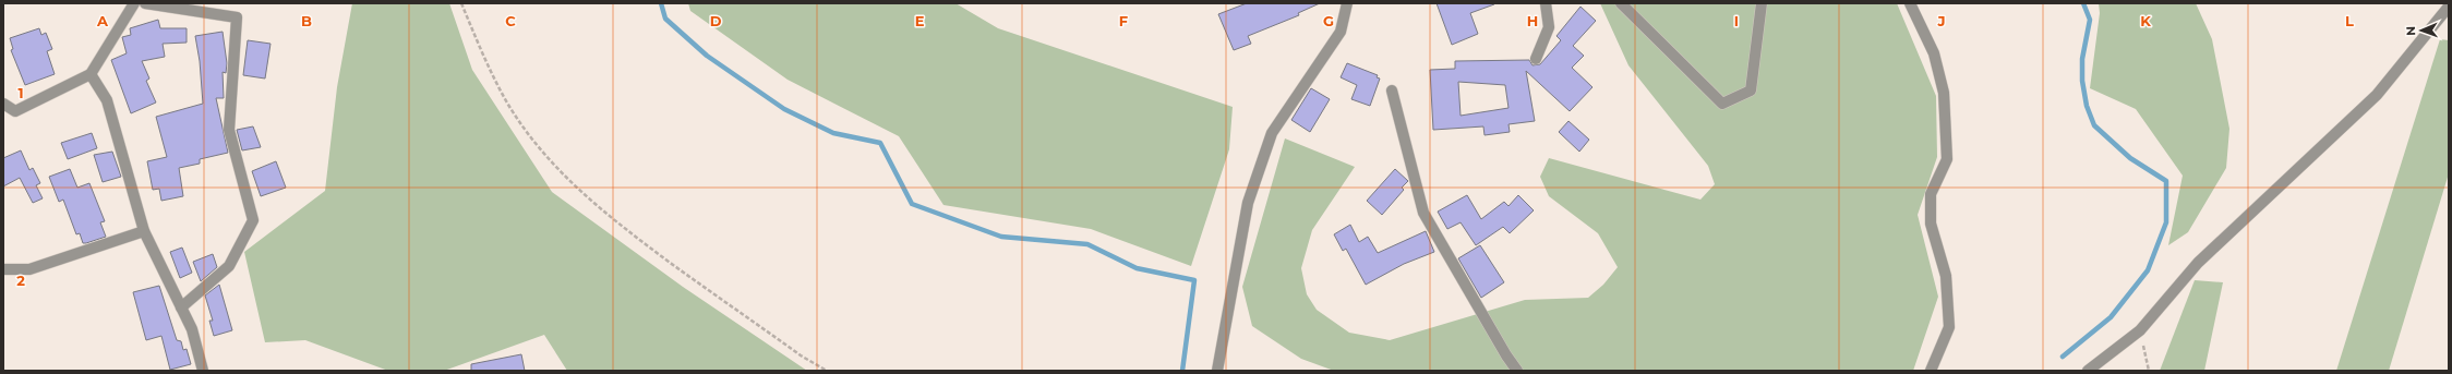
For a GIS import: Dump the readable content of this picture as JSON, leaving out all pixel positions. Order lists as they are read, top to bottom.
{
  "north": "left",
  "grid": {
    "columns": [
      "A",
      "B",
      "C",
      "D",
      "E",
      "F",
      "G",
      "H",
      "I",
      "J",
      "K",
      "L"
    ],
    "rows": ["1", "2"]
  }
}
